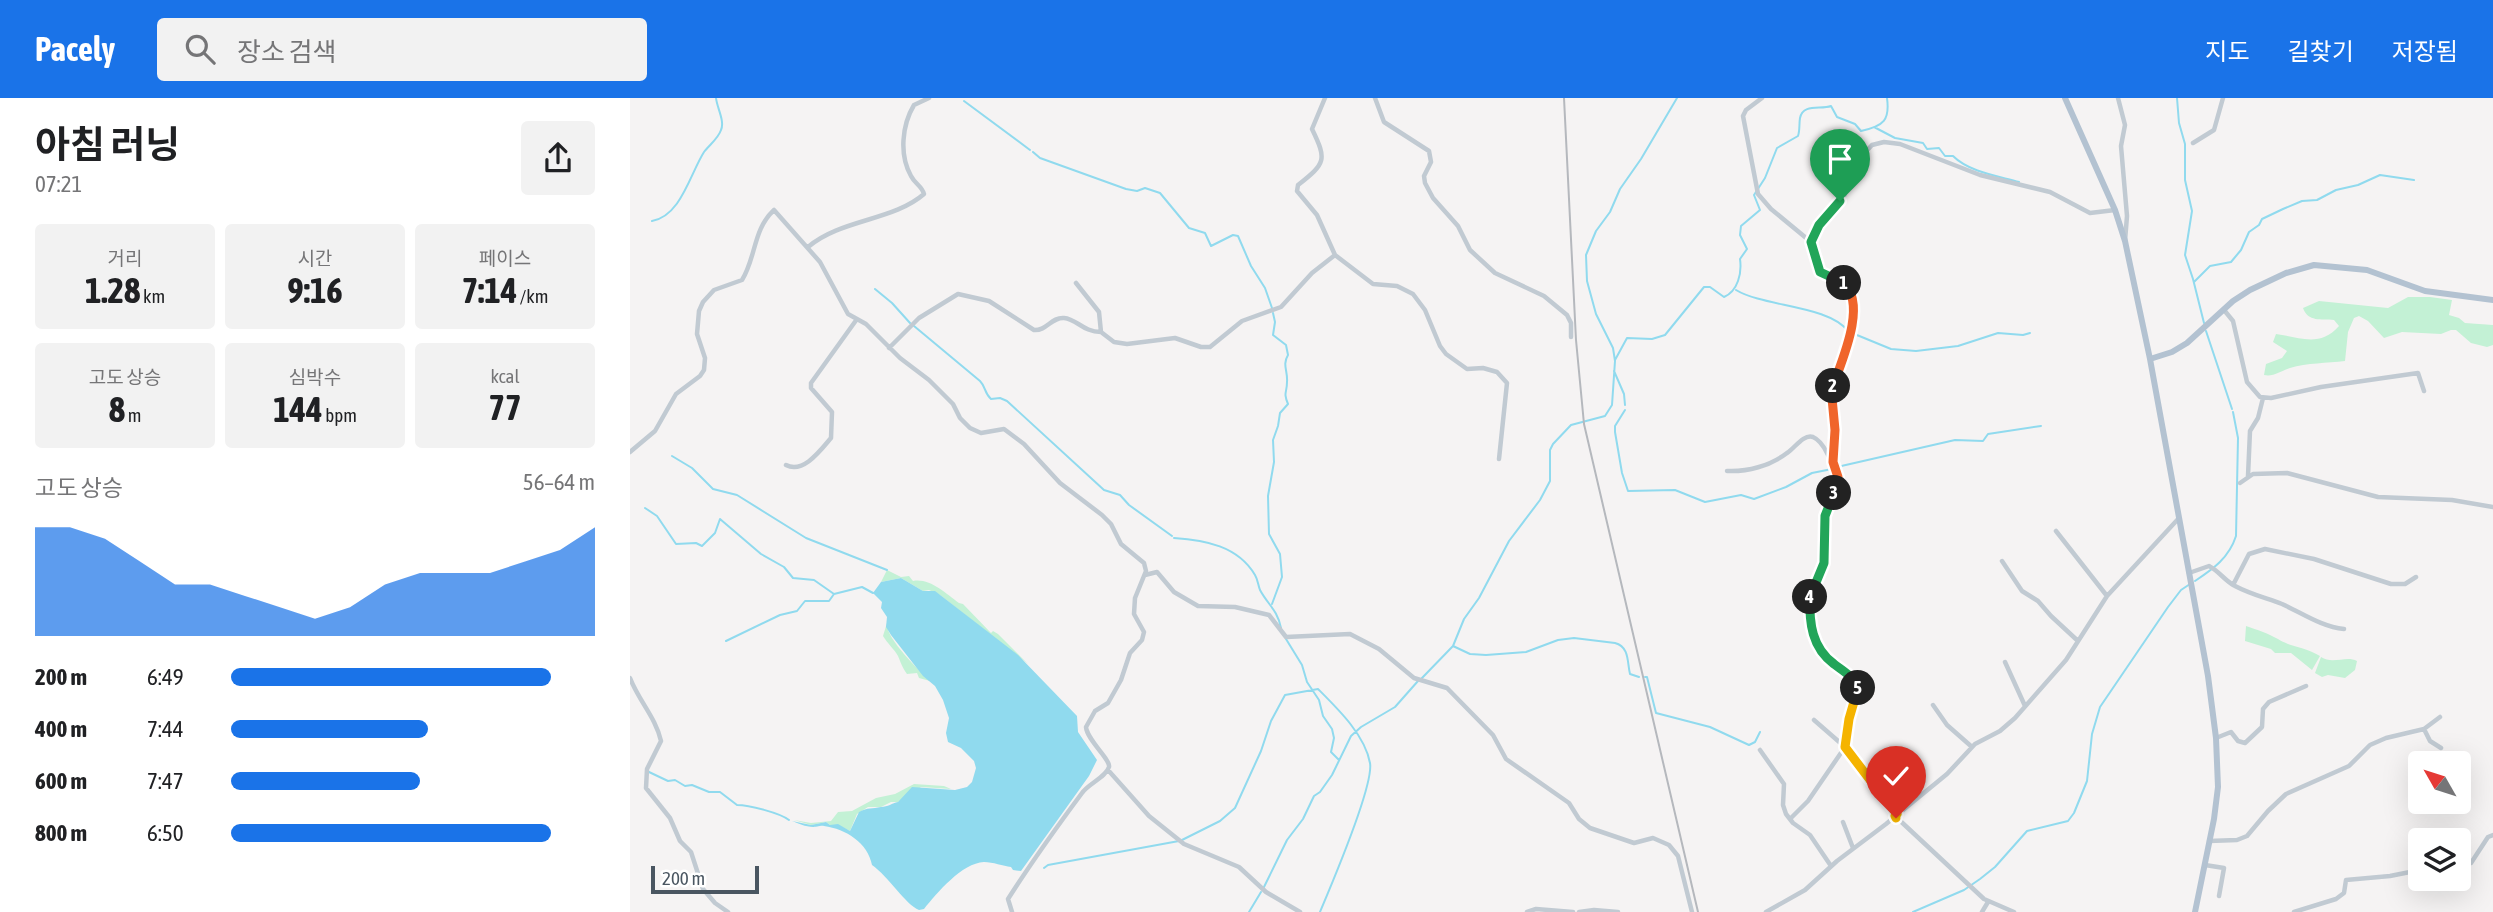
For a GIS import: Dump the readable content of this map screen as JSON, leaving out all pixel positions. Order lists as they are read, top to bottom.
{
  "scale_bar": "200 m",
  "north": "top left",
  "page": {
    "header": "Pacely",
    "search": "장소 검색",
    "nav": ["지도", "길찾기", "저장됨"],
    "heading": ["아침 러닝", "07:21"],
    "stats": [
      ["거리", "1.28 km"],
      ["시간", "9:16"],
      ["페이스", "7:14 /km"],
      ["고도 상승", "8 m"],
      ["심박수", "144 bpm"],
      ["kcal", "77"]
    ],
    "pins": [
      "1",
      "2",
      "3",
      "4",
      "5"
    ],
    "chart": ["고도 상승", "56–64 m"],
    "list": [
      {
        "name": "200 m",
        "note": "6:49"
      },
      {
        "name": "400 m",
        "note": "7:44"
      },
      {
        "name": "600 m",
        "note": "7:47"
      },
      {
        "name": "800 m",
        "note": "6:50"
      }
    ],
    "scale": "200 m"
  }
}
